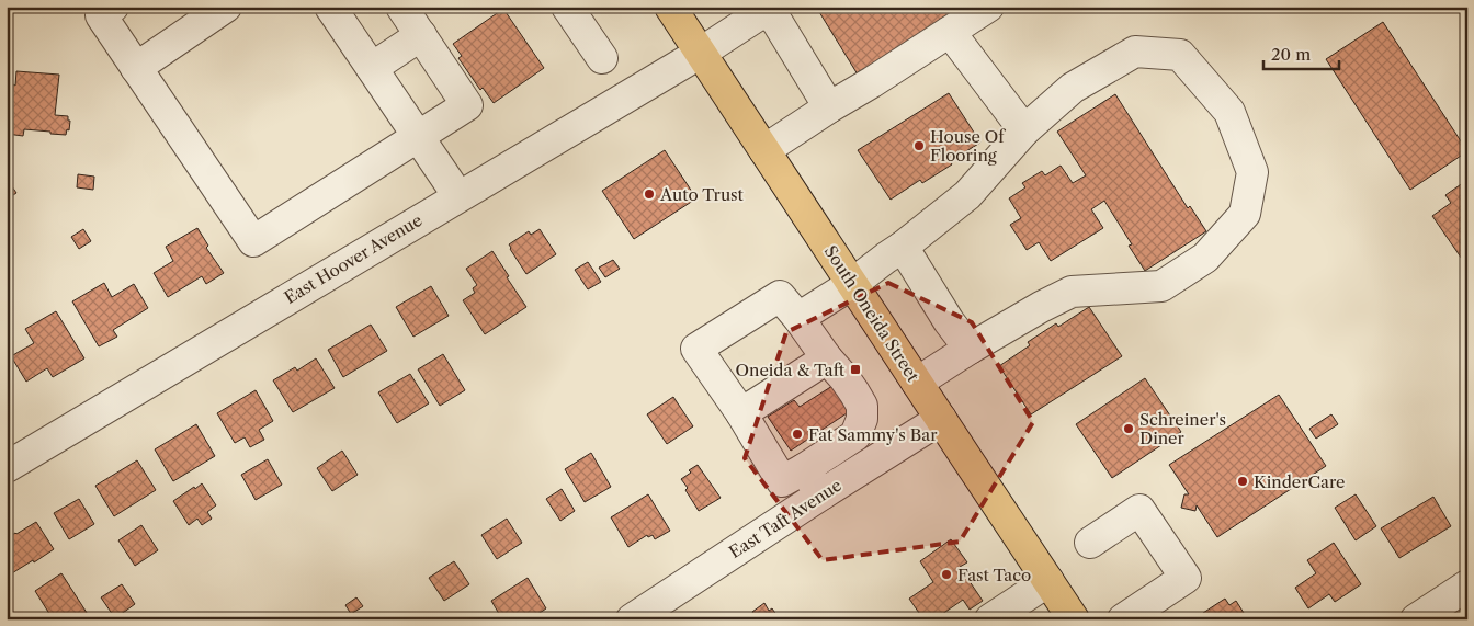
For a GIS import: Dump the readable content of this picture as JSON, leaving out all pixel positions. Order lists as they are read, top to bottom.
{
  "streets": {
    "main road": ["South Oneida Street"],
    "street": ["East Hoover Avenue", "East Taft Avenue"]
  },
  "crossings": [
    ["East Hoover Avenue", "South Oneida Street"],
    ["South Oneida Street", "East Taft Avenue"]
  ],
  "places": {
    "other": [
      "House Of Flooring",
      "Auto Trust",
      "Schreiner's Diner",
      "Fat Sammy's Bar",
      "KinderCare",
      "Fast Taco"
    ],
    "transit": ["Oneida & Taft"]
  },
  "scale_bar": "20 m"
}
